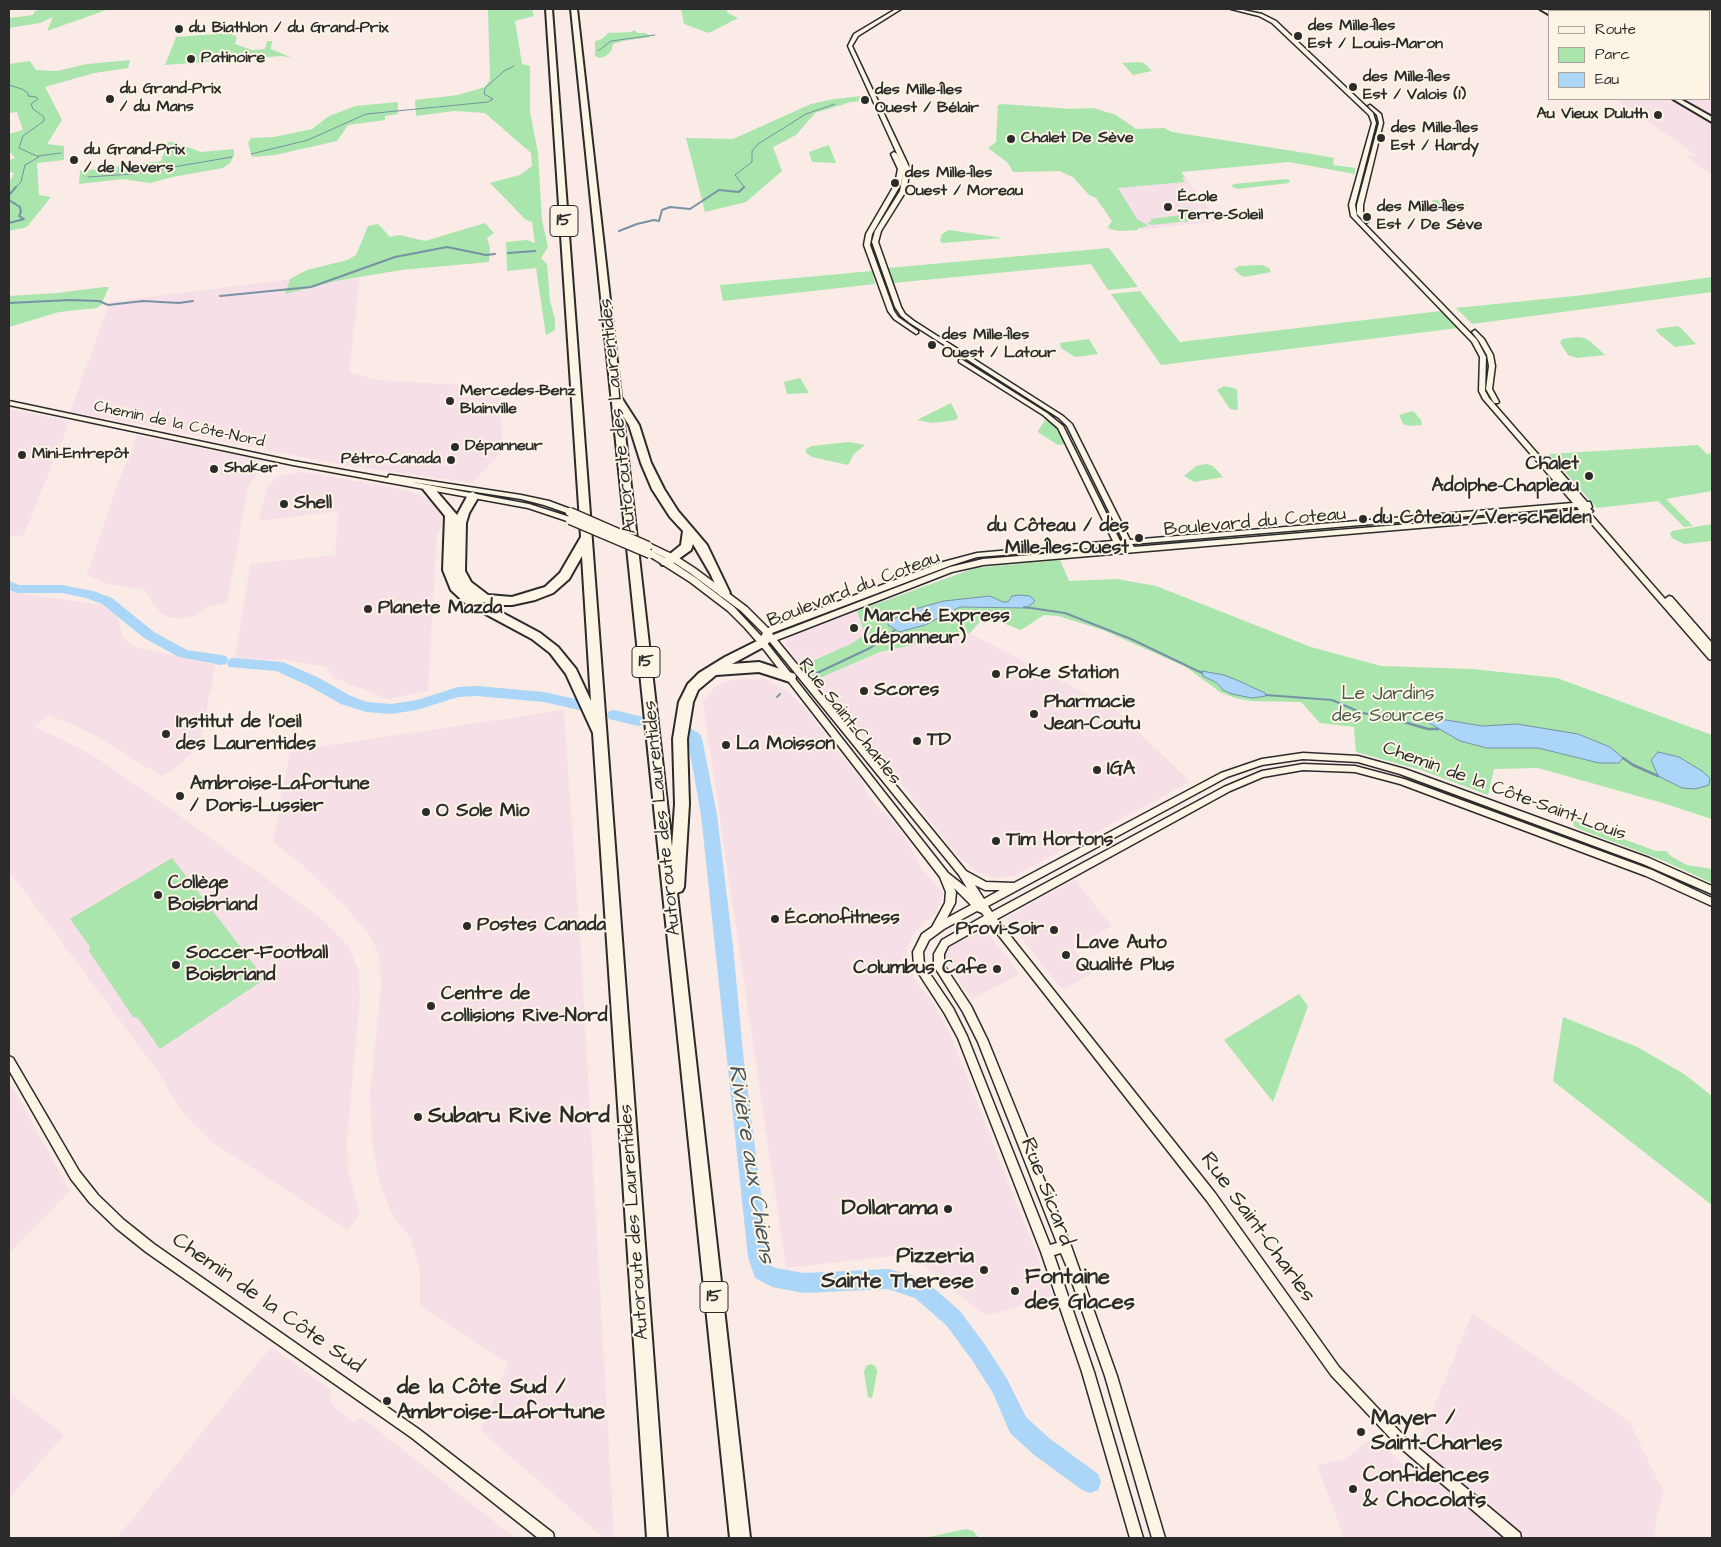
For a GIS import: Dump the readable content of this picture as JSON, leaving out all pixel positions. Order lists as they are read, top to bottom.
{
  "streets": {
    "highway": ["15", "Autoroute des Laurentides"],
    "street": [
      "Chemin de la Côte-Nord",
      "Boulevard du Coteau",
      "Rue Saint-Charles",
      "Chemin de la Côte-Saint-Louis",
      "Rue Sicard",
      "Chemin de la Côte Sud"
    ]
  },
  "crossings": [
    ["Chemin de la Côte-Nord", "Rue Saint-Charles"],
    ["Boulevard du Coteau", "Rue Saint-Charles"],
    ["Rue Saint-Charles", "Chemin de la Côte-Saint-Louis"],
    ["Rue Saint-Charles", "Rue Sicard"],
    ["Chemin de la Côte-Saint-Louis", "Rue Sicard"]
  ],
  "water": ["Rivière aux Chiens"],
  "parks": ["Le Jardins des Sources"],
  "places": [
    "du Biathlon / du Grand-Prix",
    "des Mille-Îles Est / Louis-Maron",
    "Patinoire",
    "des Mille-Îles Est / Valois (1)",
    "du Grand-Prix / du Mans",
    "des Mille-Îles Ouest / Bélair",
    "Au Vieux Duluth",
    "des Mille-Îles Est / Hardy",
    "Chalet De Sève",
    "du Grand-Prix / de Nevers",
    "des Mille-Îles Ouest / Moreau",
    "École Terre-Soleil",
    "des Mille-Îles Est / De Sève",
    "des Mille-Îles Ouest / Latour",
    "Mercedes-Benz Blainville",
    "Dépanneur",
    "Mini-Entrepôt",
    "Pétro-Canada",
    "Shaker",
    "Chalet Adolphe-Chapleau",
    "Shell",
    "du Côteau / Verschelden",
    "du Côteau / des Mille-Îles Ouest",
    "Planete Mazda",
    "Marché Express (dépanneur)",
    "Poke Station",
    "Scores",
    "Pharmacie Jean-Coutu",
    "Institut de l'oeil des Laurentides",
    "TD",
    "La Moisson",
    "IGA",
    "Ambroise-Lafortune / Doris-Lussier",
    "O Sole Mio",
    "Tim Hortons",
    "Collège Boisbriand",
    "Éconofitness",
    "Postes Canada",
    "Provi-Soir",
    "Lave Auto Qualité Plus",
    "Soccer-Football Boisbriand",
    "Columbus Cafe",
    "Centre de collisions Rive-Nord",
    "Subaru Rive Nord",
    "Dollarama",
    "Pizzeria Sainte Therese",
    "Fontaine des Glaces",
    "de la Côte Sud / Ambroise-Lafortune",
    "Mayer / Saint-Charles",
    "Confidences & Chocolats"
  ],
  "legend": ["Route", "Parc", "Eau"]
}
